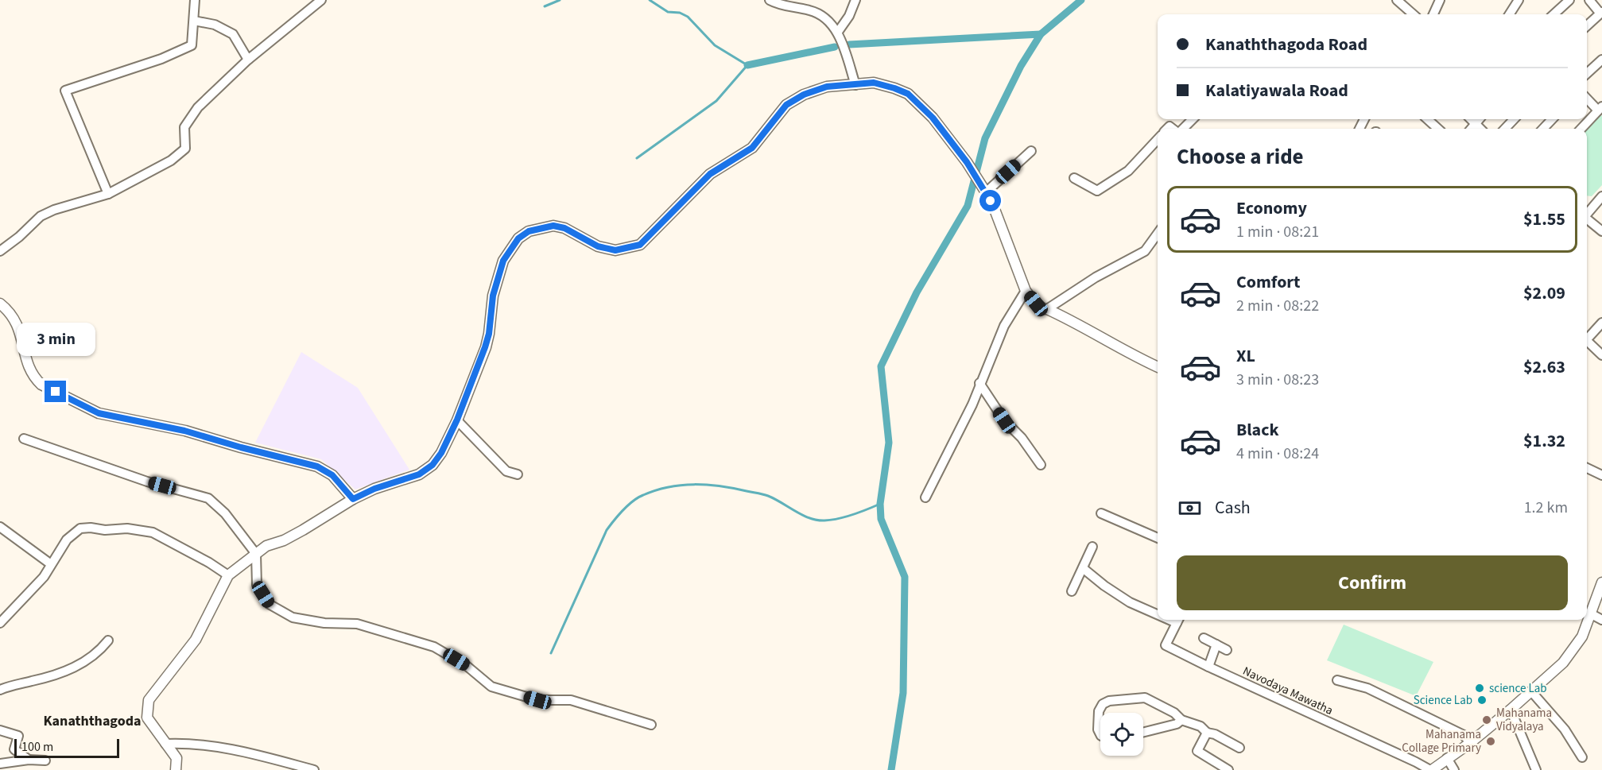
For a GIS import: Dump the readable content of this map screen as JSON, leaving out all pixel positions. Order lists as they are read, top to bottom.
{
  "streets": {
    "street": ["Navodaya Mawatha"]
  },
  "districts": ["Kanaththagoda"],
  "places": [
    "science Lab",
    "Science Lab",
    "Mahanama Vidyalaya",
    "Mahanama Collage Primary"
  ],
  "scale_bar": "100 m",
  "page": {
    "banner": ["Kanaththagoda Road", "Kalatiyawala Road"],
    "heading": "Choose a ride",
    "list": [
      {
        "name": "Economy",
        "note": "1 min · 08:21",
        "value": "$1.55"
      },
      {
        "name": "Comfort",
        "note": "2 min · 08:22",
        "value": "$2.09"
      },
      {
        "name": "XL",
        "note": "3 min · 08:23",
        "value": "$2.63"
      },
      {
        "name": "Black",
        "note": "4 min · 08:24",
        "value": "$1.32"
      }
    ],
    "bubble": "3 min",
    "pay": ["Cash", "1.2 km"],
    "buttons": "Confirm",
    "scale": "100 m"
  }
}
